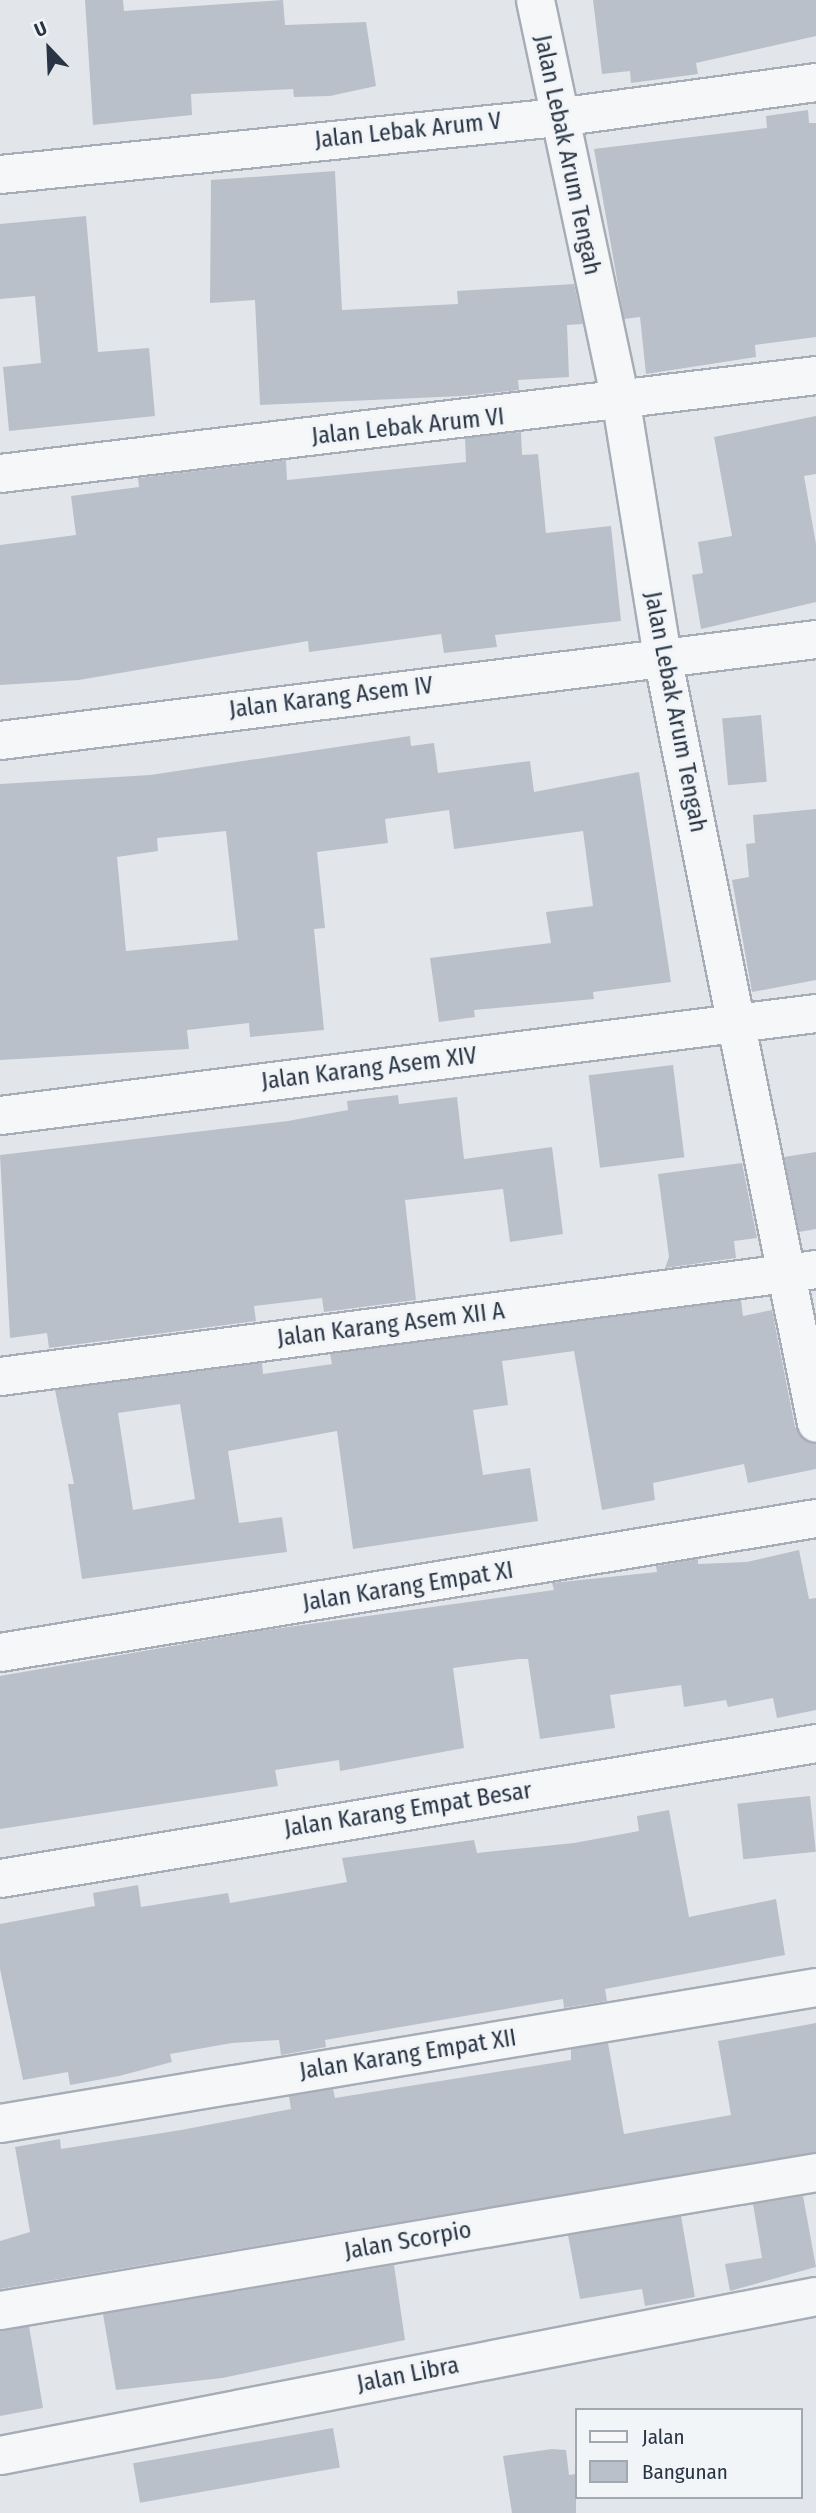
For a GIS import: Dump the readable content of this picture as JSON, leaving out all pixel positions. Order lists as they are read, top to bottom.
{
  "streets": {
    "street": [
      "Jalan Lebak Arum V",
      "Jalan Lebak Arum Tengah",
      "Jalan Lebak Arum VI",
      "Jalan Karang Asem IV",
      "Jalan Karang Asem XIV",
      "Jalan Karang Asem XII A",
      "Jalan Karang Empat XI",
      "Jalan Karang Empat Besar",
      "Jalan Karang Empat XII",
      "Jalan Scorpio",
      "Jalan Libra"
    ]
  },
  "crossings": [
    ["Jalan Lebak Arum V", "Jalan Lebak Arum Tengah"],
    ["Jalan Lebak Arum Tengah", "Jalan Lebak Arum VI"],
    ["Jalan Lebak Arum Tengah", "Jalan Karang Asem IV"],
    ["Jalan Lebak Arum Tengah", "Jalan Karang Asem XIV"],
    ["Jalan Lebak Arum Tengah", "Jalan Karang Asem XII A"]
  ],
  "legend": ["Jalan", "Bangunan"],
  "north": "top left"
}
